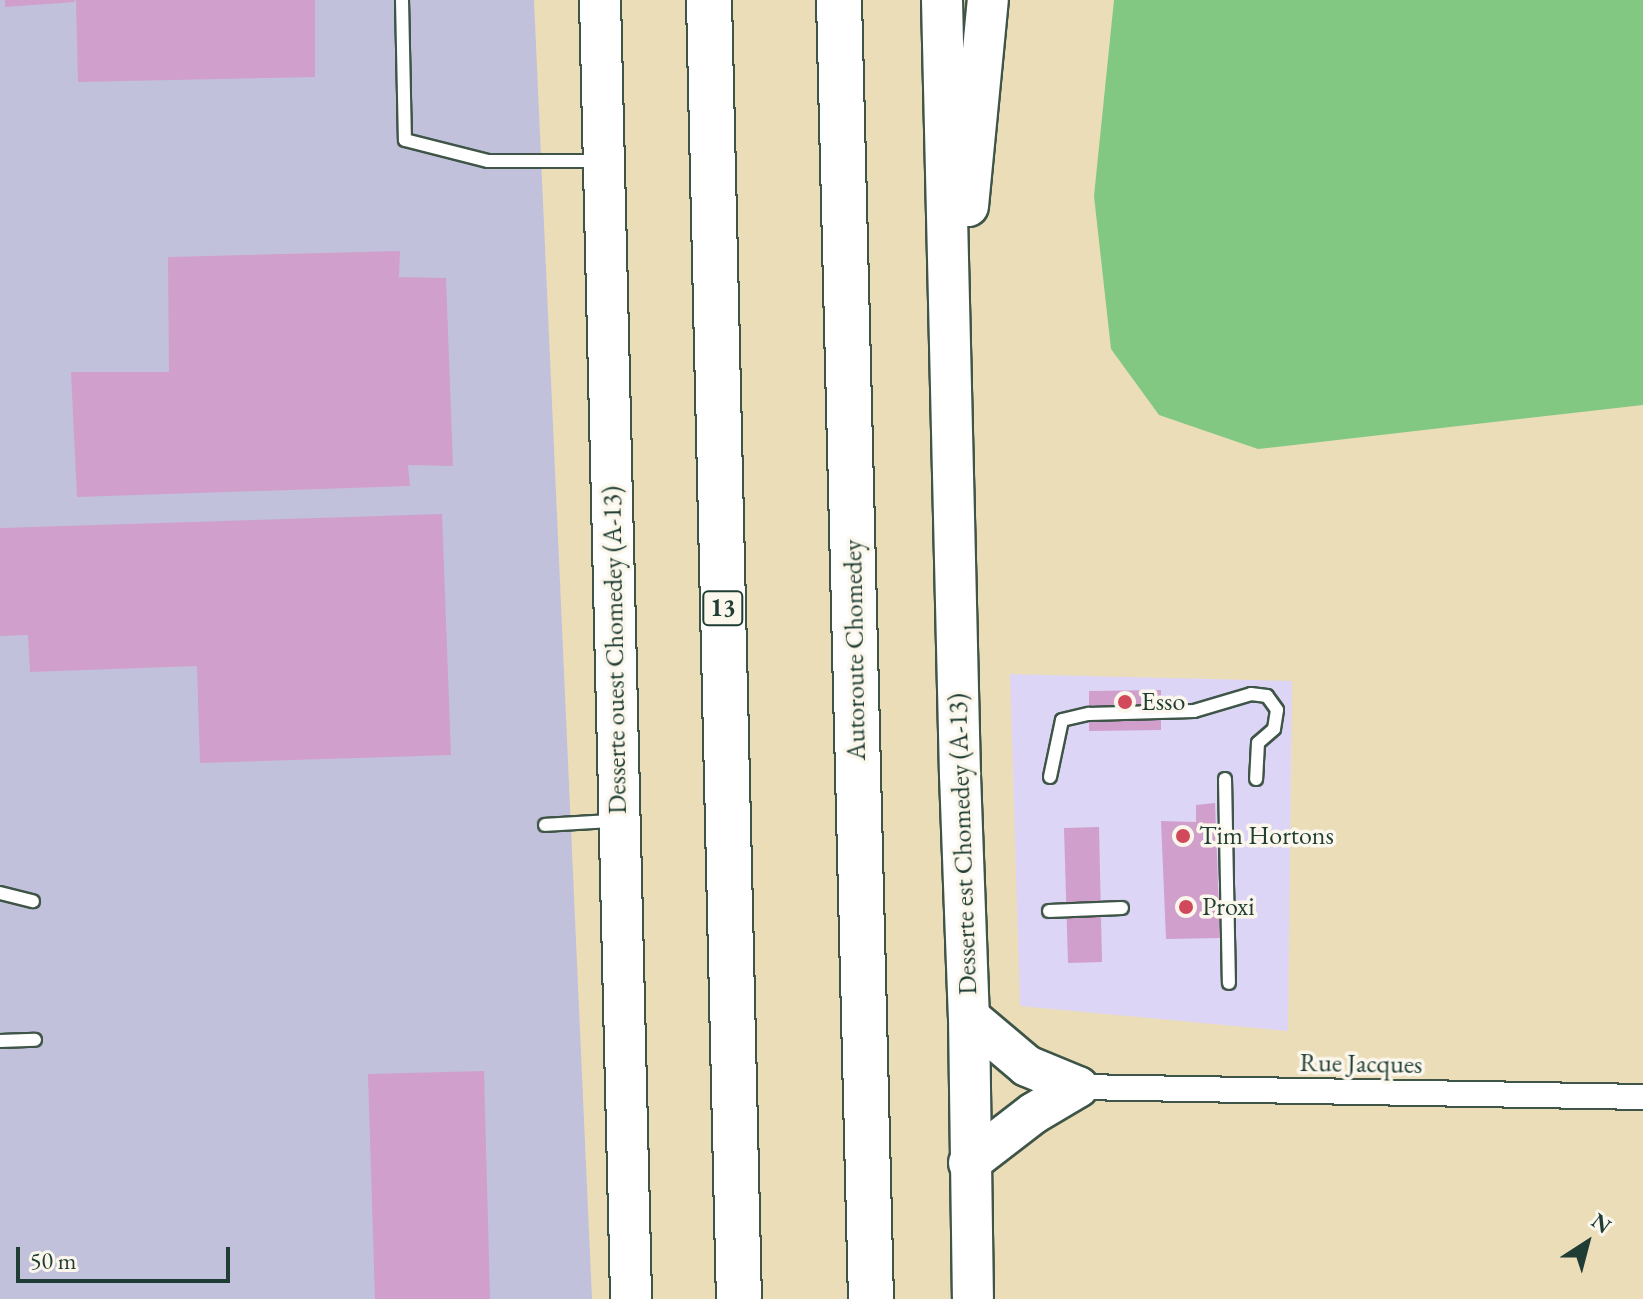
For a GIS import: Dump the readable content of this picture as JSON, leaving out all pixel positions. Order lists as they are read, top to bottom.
{
  "streets": {
    "highway": ["13", "Autoroute Chomedey"],
    "main road": ["Desserte ouest Chomedey (A-13)", "Desserte est Chomedey (A-13)"],
    "street": ["Rue Jacques"]
  },
  "places": ["Esso", "Tim Hortons", "Proxi"],
  "scale_bar": "50 m",
  "north": "top right"
}
